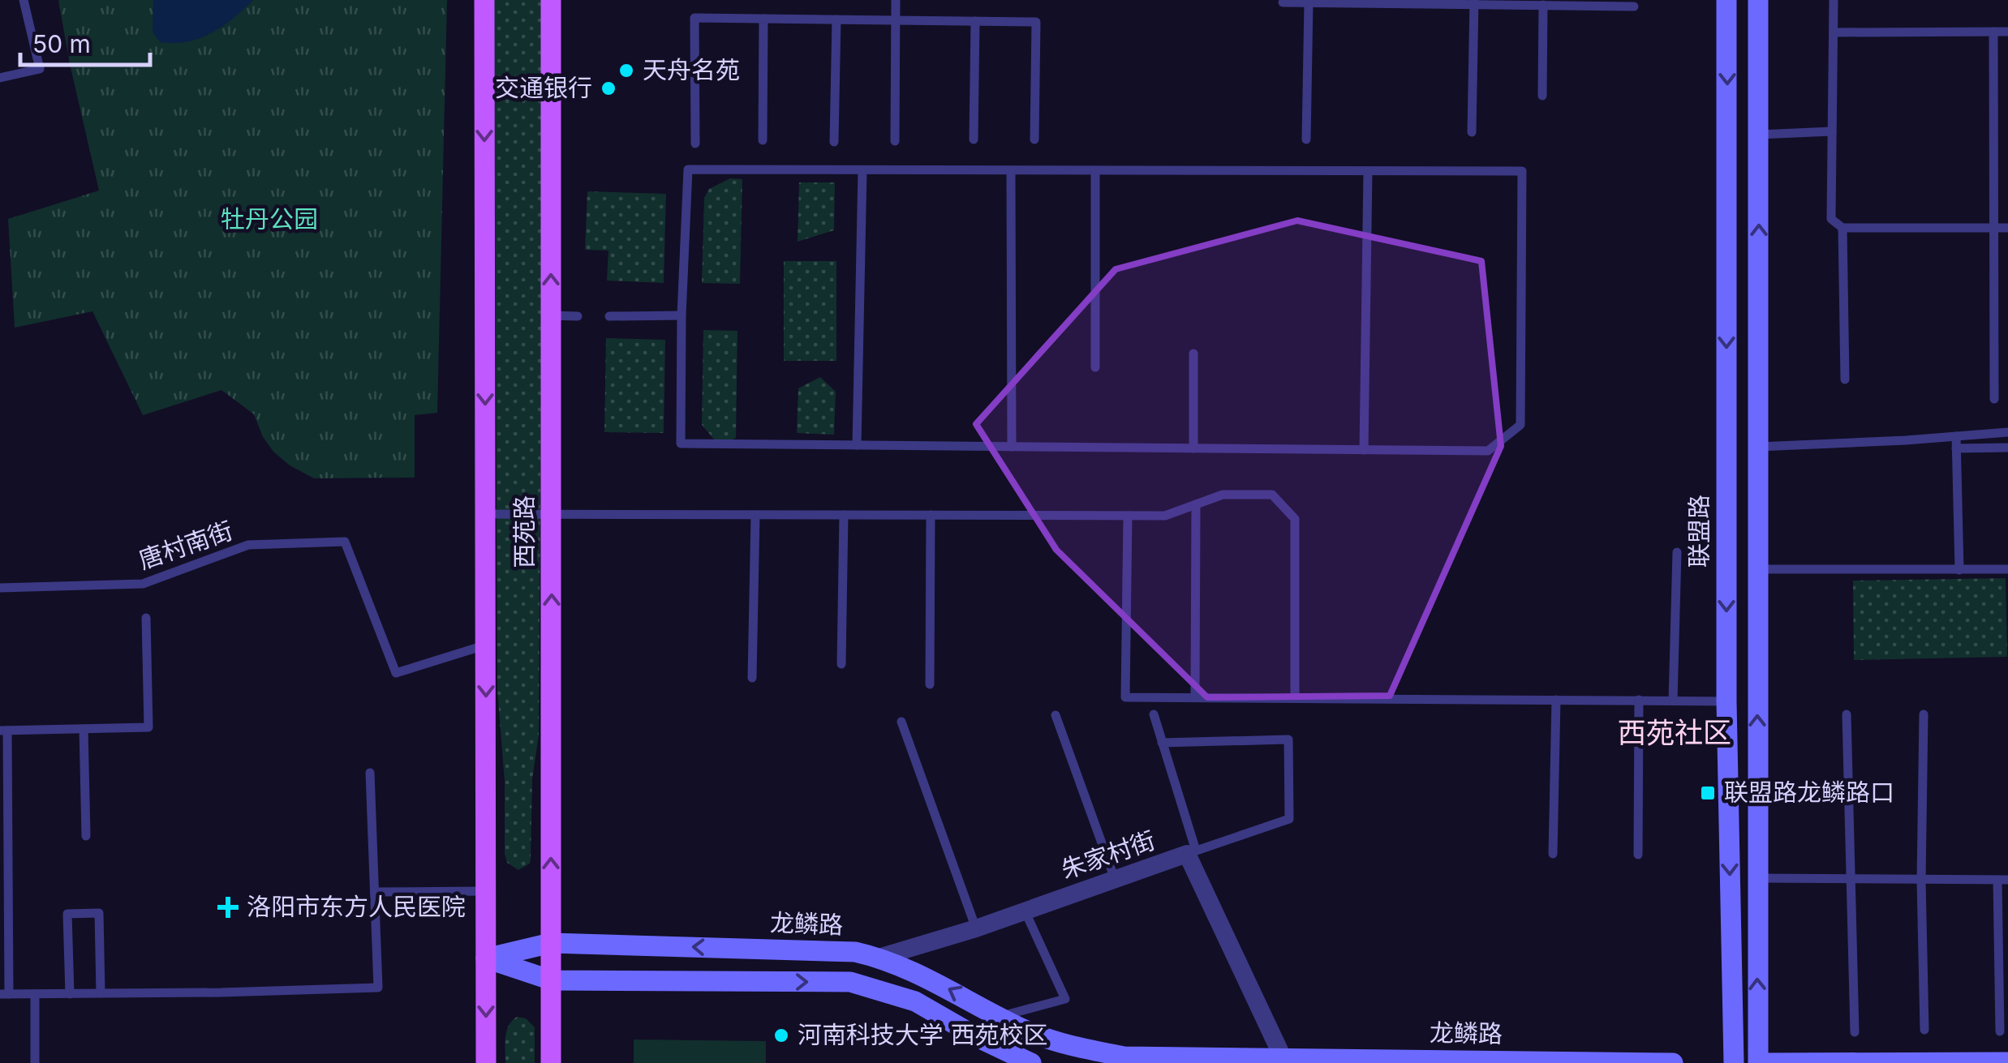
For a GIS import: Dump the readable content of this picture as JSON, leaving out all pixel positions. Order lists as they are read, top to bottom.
{
  "streets": {
    "main road": ["联盟路", "西苑路", "龙鳞路"],
    "street": ["朱家村街"],
    "lane": ["唐村南街"]
  },
  "crossings": [
    ["西苑路", "唐村南街"],
    ["西苑路", "龙鳞路"],
    ["朱家村街", "龙鳞路"]
  ],
  "districts": ["西苑社区"],
  "parks": ["牡丹公园"],
  "places": {
    "other": ["天舟名苑", "交通银行", "河南科技大学 西苑校区"],
    "transit": ["联盟路龙鳞路口"],
    "health": ["洛阳市东方人民医院"]
  },
  "scale_bar": "50 m"
}
